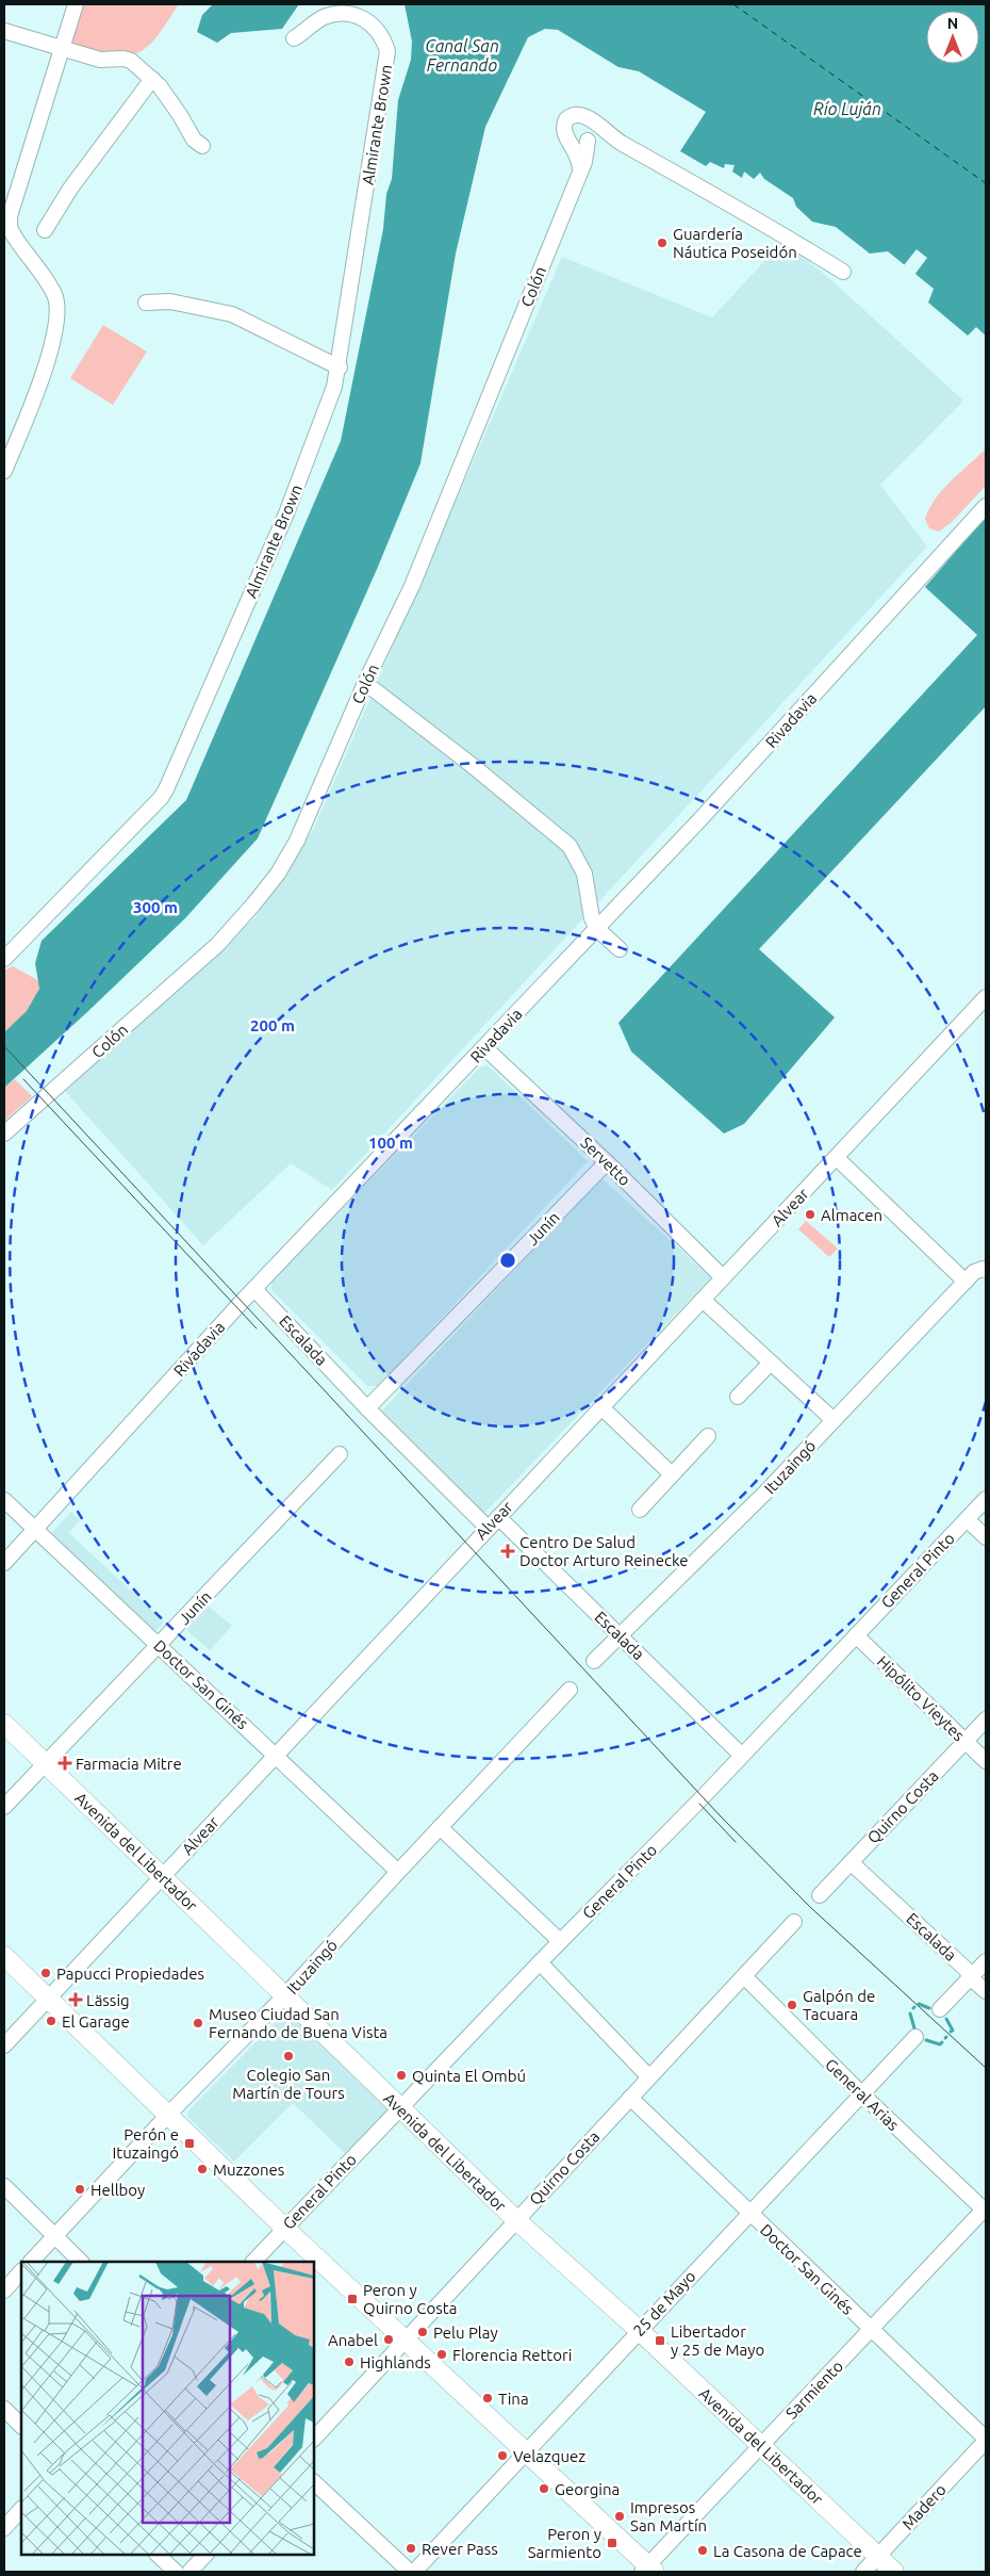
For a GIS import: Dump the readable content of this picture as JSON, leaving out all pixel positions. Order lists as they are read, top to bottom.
{
  "streets": {
    "main road": ["Avenida del Libertador"],
    "street": [
      "Almirante Brown",
      "Colón",
      "Rivadavia",
      "Servetto",
      "Alvear",
      "Junín",
      "Escalada",
      "Ituzaingó",
      "General Pinto",
      "Doctor San Ginés",
      "Hipólito Vieytes",
      "Quirno Costa",
      "General Arias",
      "25 de Mayo",
      "Sarmiento",
      "Madero"
    ]
  },
  "crossings": [
    ["Rivadavia", "Servetto"],
    ["Rivadavia", "Escalada"],
    ["Rivadavia", "Doctor San Ginés"],
    ["Servetto", "Alvear"],
    ["Servetto", "Junín"],
    ["Alvear", "Escalada"],
    ["Alvear", "Doctor San Ginés"],
    ["Alvear", "Avenida del Libertador"],
    ["Junín", "Escalada"],
    ["Junín", "Doctor San Ginés"],
    ["Junín", "Avenida del Libertador"],
    ["Escalada", "Ituzaingó"],
    ["Escalada", "General Pinto"],
    ["Escalada", "Quirno Costa"],
    ["Ituzaingó", "Doctor San Ginés"],
    ["Ituzaingó", "Avenida del Libertador"],
    ["General Pinto", "Hipólito Vieytes"],
    ["General Pinto", "Avenida del Libertador"],
    ["Doctor San Ginés", "Quirno Costa"],
    ["Doctor San Ginés", "25 de Mayo"],
    ["Doctor San Ginés", "Sarmiento"],
    ["Doctor San Ginés", "Madero"],
    ["Hipólito Vieytes", "Quirno Costa"],
    ["Quirno Costa", "Avenida del Libertador"],
    ["Quirno Costa", "General Arias"],
    ["Avenida del Libertador", "25 de Mayo"],
    ["Avenida del Libertador", "Sarmiento"],
    ["Avenida del Libertador", "Madero"],
    ["General Arias", "25 de Mayo"],
    ["General Arias", "Sarmiento"]
  ],
  "water": ["Canal San Fernando", "Río Luján"],
  "places": {
    "other": [
      "Guardería Náutica Poseidón",
      "Almacen",
      "Papucci Propiedades",
      "Galpón de Tacuara",
      "El Garage",
      "Museo Ciudad San Fernando de Buena Vista",
      "Colegio San Martín de Tours",
      "Quinta El Ombú",
      "Muzzones",
      "Hellboy",
      "Pelu Play",
      "Anabel",
      "Florencia Rettori",
      "Highlands",
      "Tina",
      "Velazquez",
      "Georgina",
      "Impresos San Martín",
      "Rever Pass",
      "La Casona de Capace"
    ],
    "health": ["Centro De Salud Doctor Arturo Reinecke", "Farmacia Mitre", "Lässig"],
    "transit": [
      "Perón e Ituzaingó",
      "Peron y Quirno Costa",
      "Libertador y 25 de Mayo",
      "Peron y Sarmiento"
    ]
  },
  "north": "top",
  "rings": ["300 m", "200 m", "100 m"]
}
